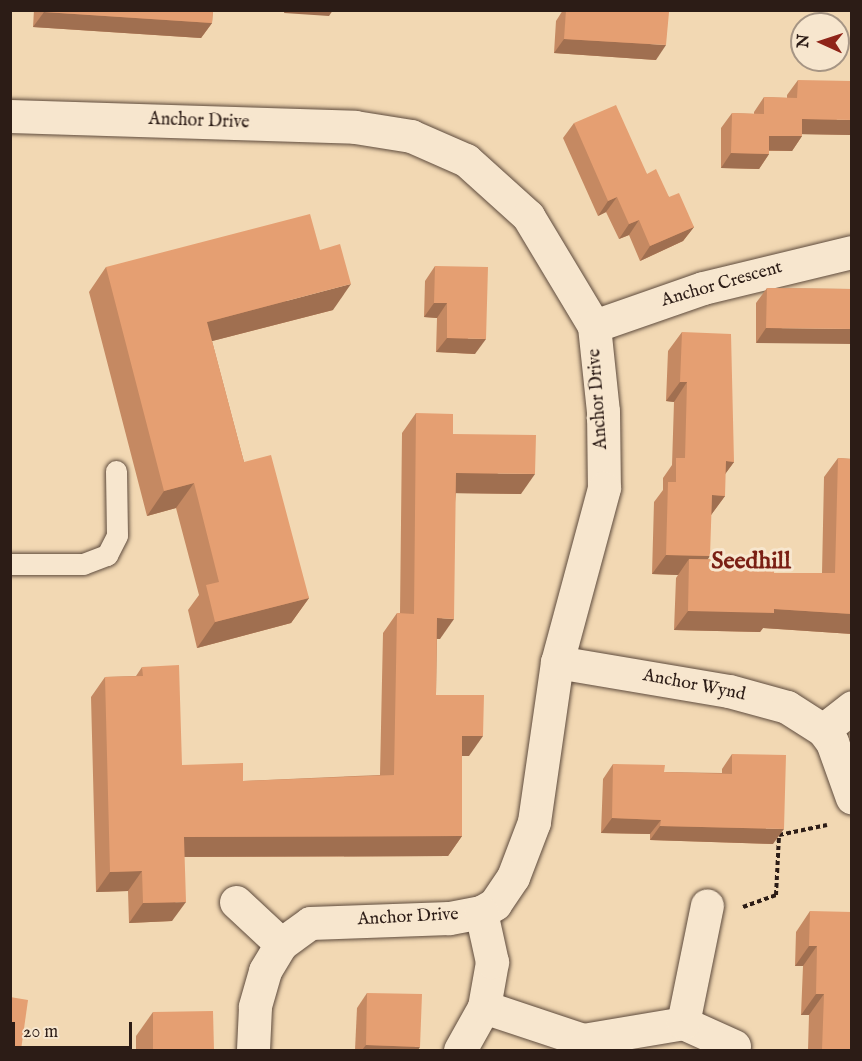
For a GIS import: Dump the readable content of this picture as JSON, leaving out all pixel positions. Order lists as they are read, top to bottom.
{
  "streets": {
    "street": ["Anchor Drive", "Anchor Crescent", "Anchor Wynd"]
  },
  "crossings": [
    ["Anchor Drive", "Anchor Crescent"],
    ["Anchor Drive", "Anchor Wynd"]
  ],
  "districts": ["Seedhill"],
  "scale_bar": "20 m",
  "north": "left"
}
